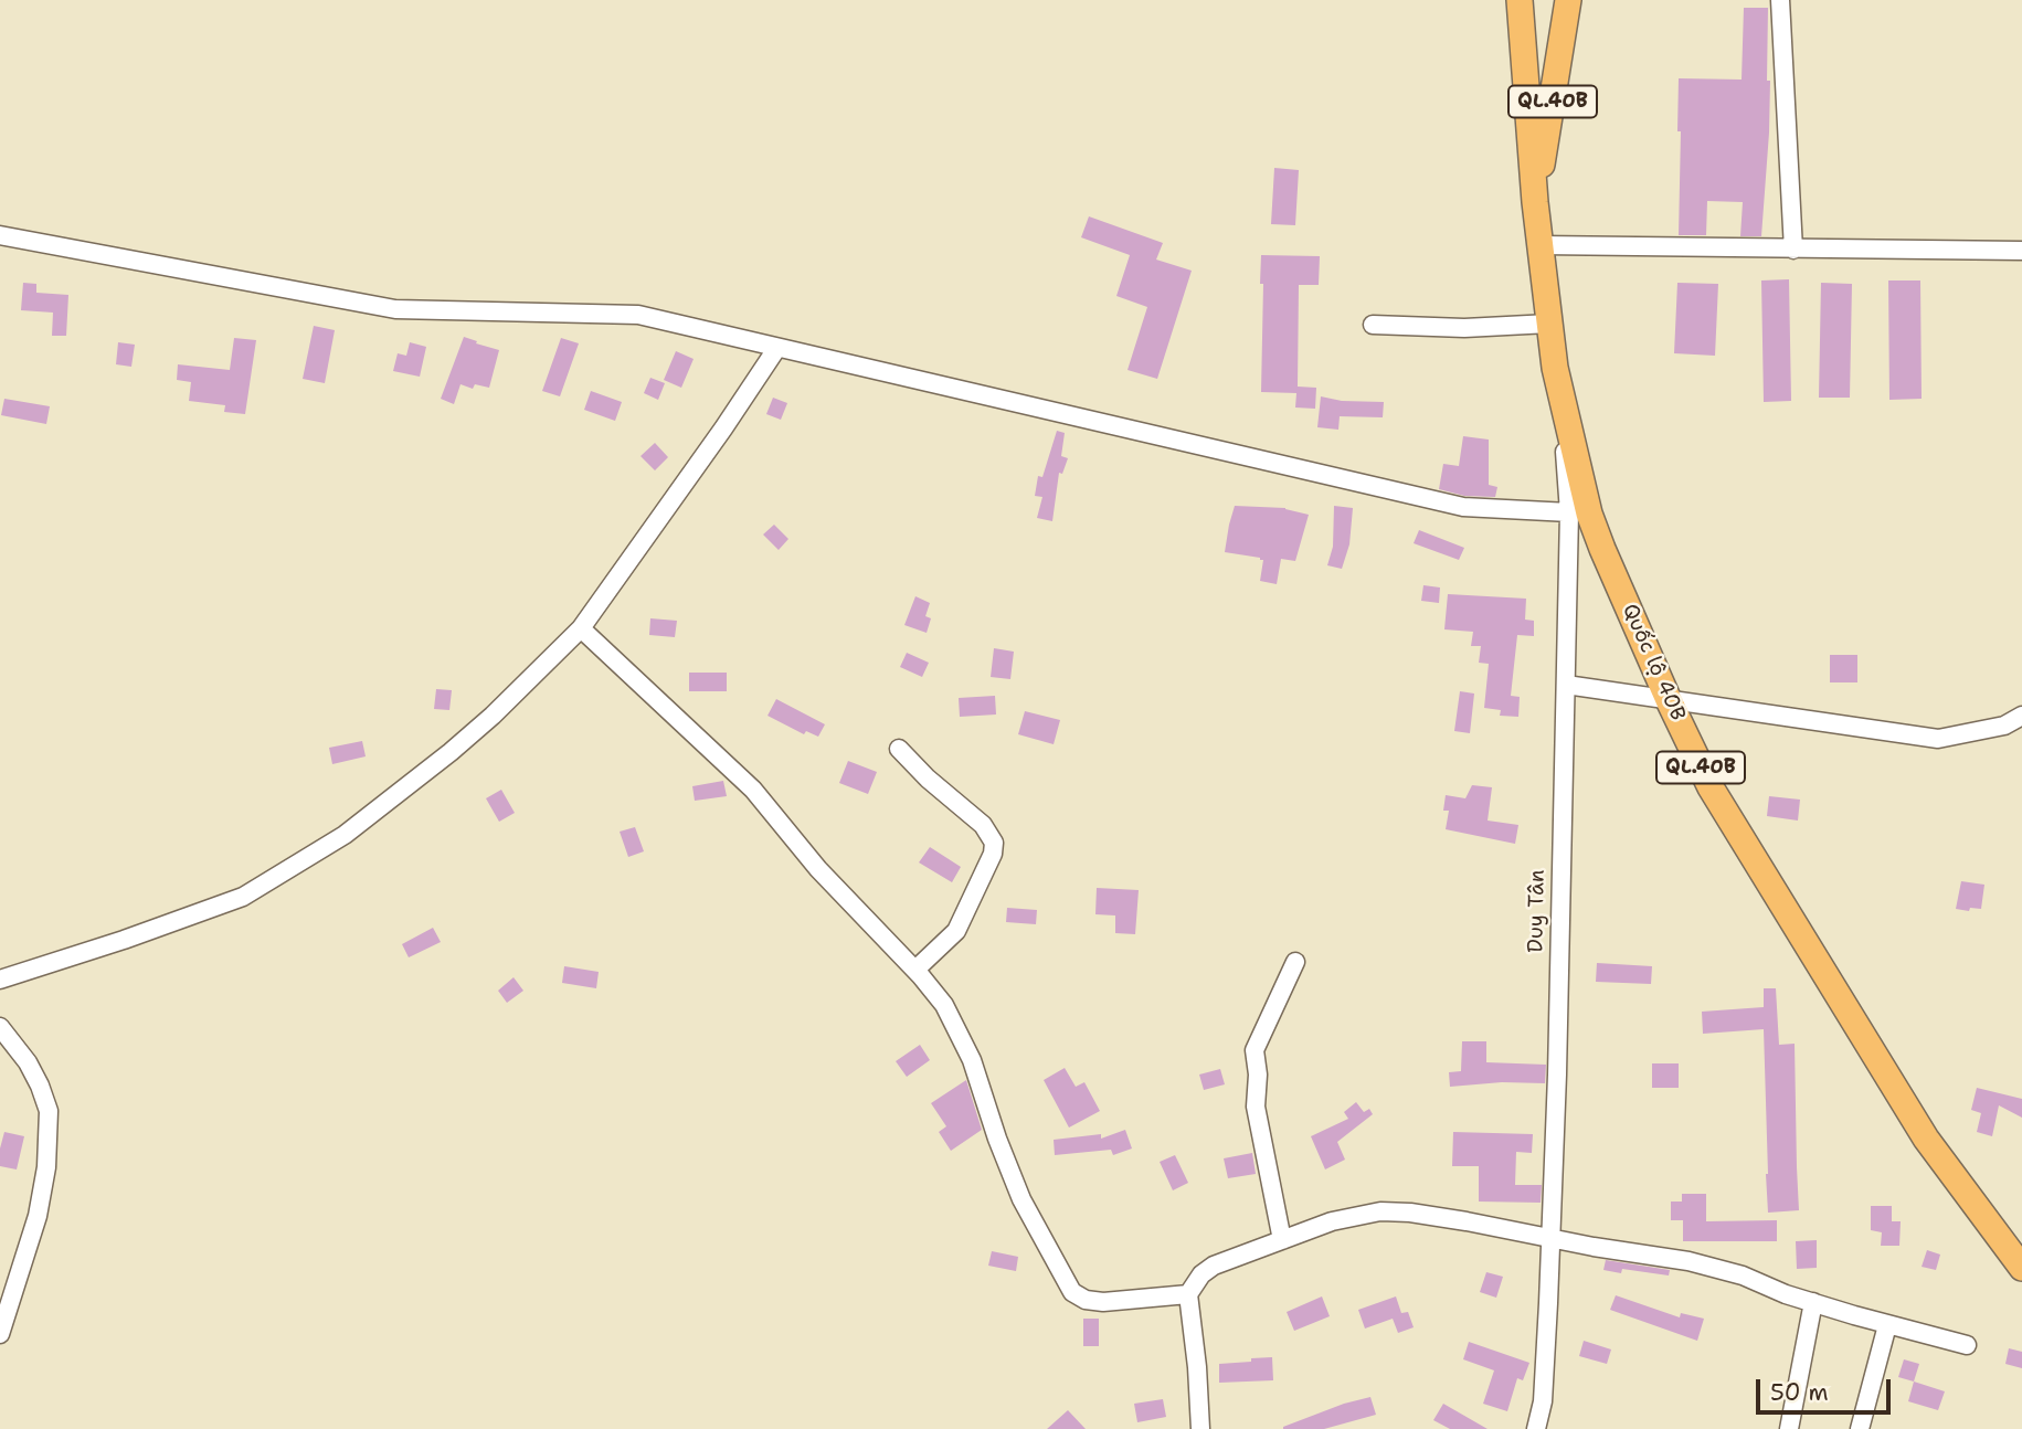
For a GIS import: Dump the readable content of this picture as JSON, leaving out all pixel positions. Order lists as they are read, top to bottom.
{
  "streets": {
    "highway": ["QL.40B", "Quốc lộ 40B"],
    "street": ["Duy Tân"]
  },
  "crossings": [
    ["Quốc lộ 40B", "Duy Tân"]
  ],
  "scale_bar": "50 m"
}
